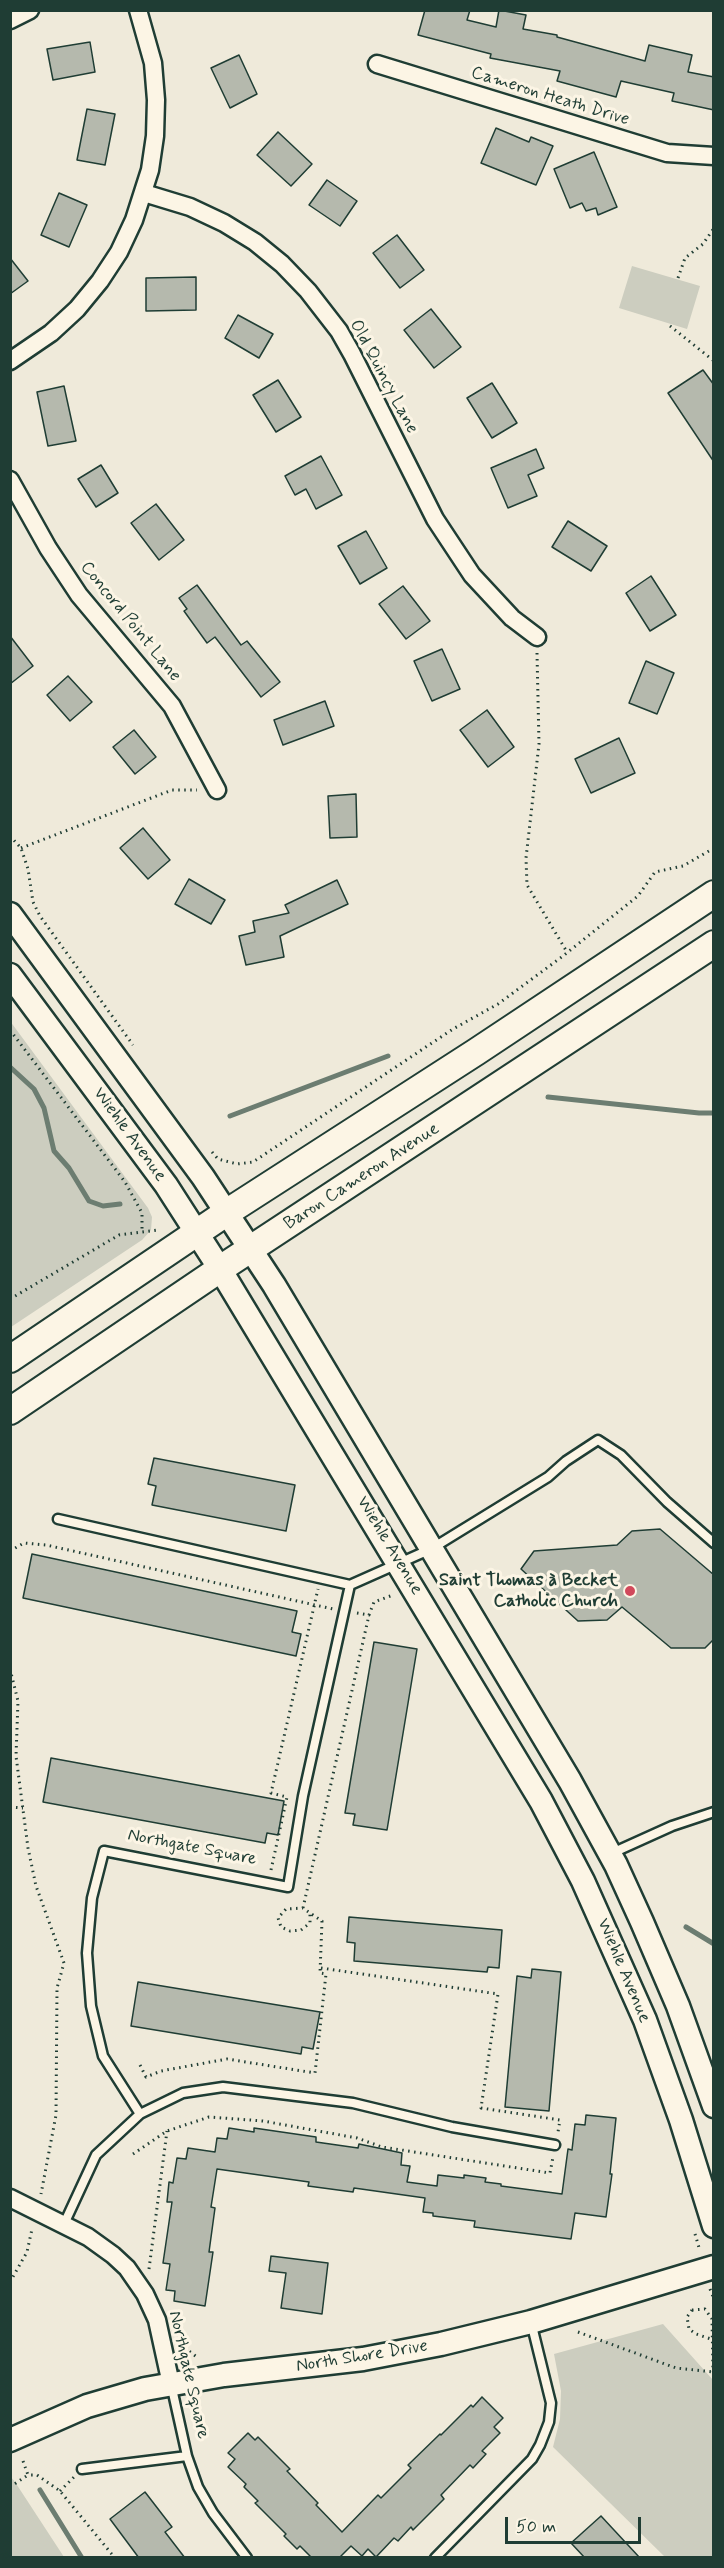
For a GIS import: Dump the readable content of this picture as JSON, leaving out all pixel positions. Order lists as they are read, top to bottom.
{
  "streets": {
    "main road": ["Wiehle Avenue", "Baron Cameron Avenue", "North Shore Drive"],
    "street": [
      "Cameron Heath Drive",
      "Old Quincy Lane",
      "Concord Point Lane",
      "Northgate Square"
    ]
  },
  "crossings": [
    ["Wiehle Avenue", "Baron Cameron Avenue"],
    ["Northgate Square", "North Shore Drive"]
  ],
  "places": ["Saint Thomas à Becket Catholic Church"],
  "scale_bar": "50 m"
}
